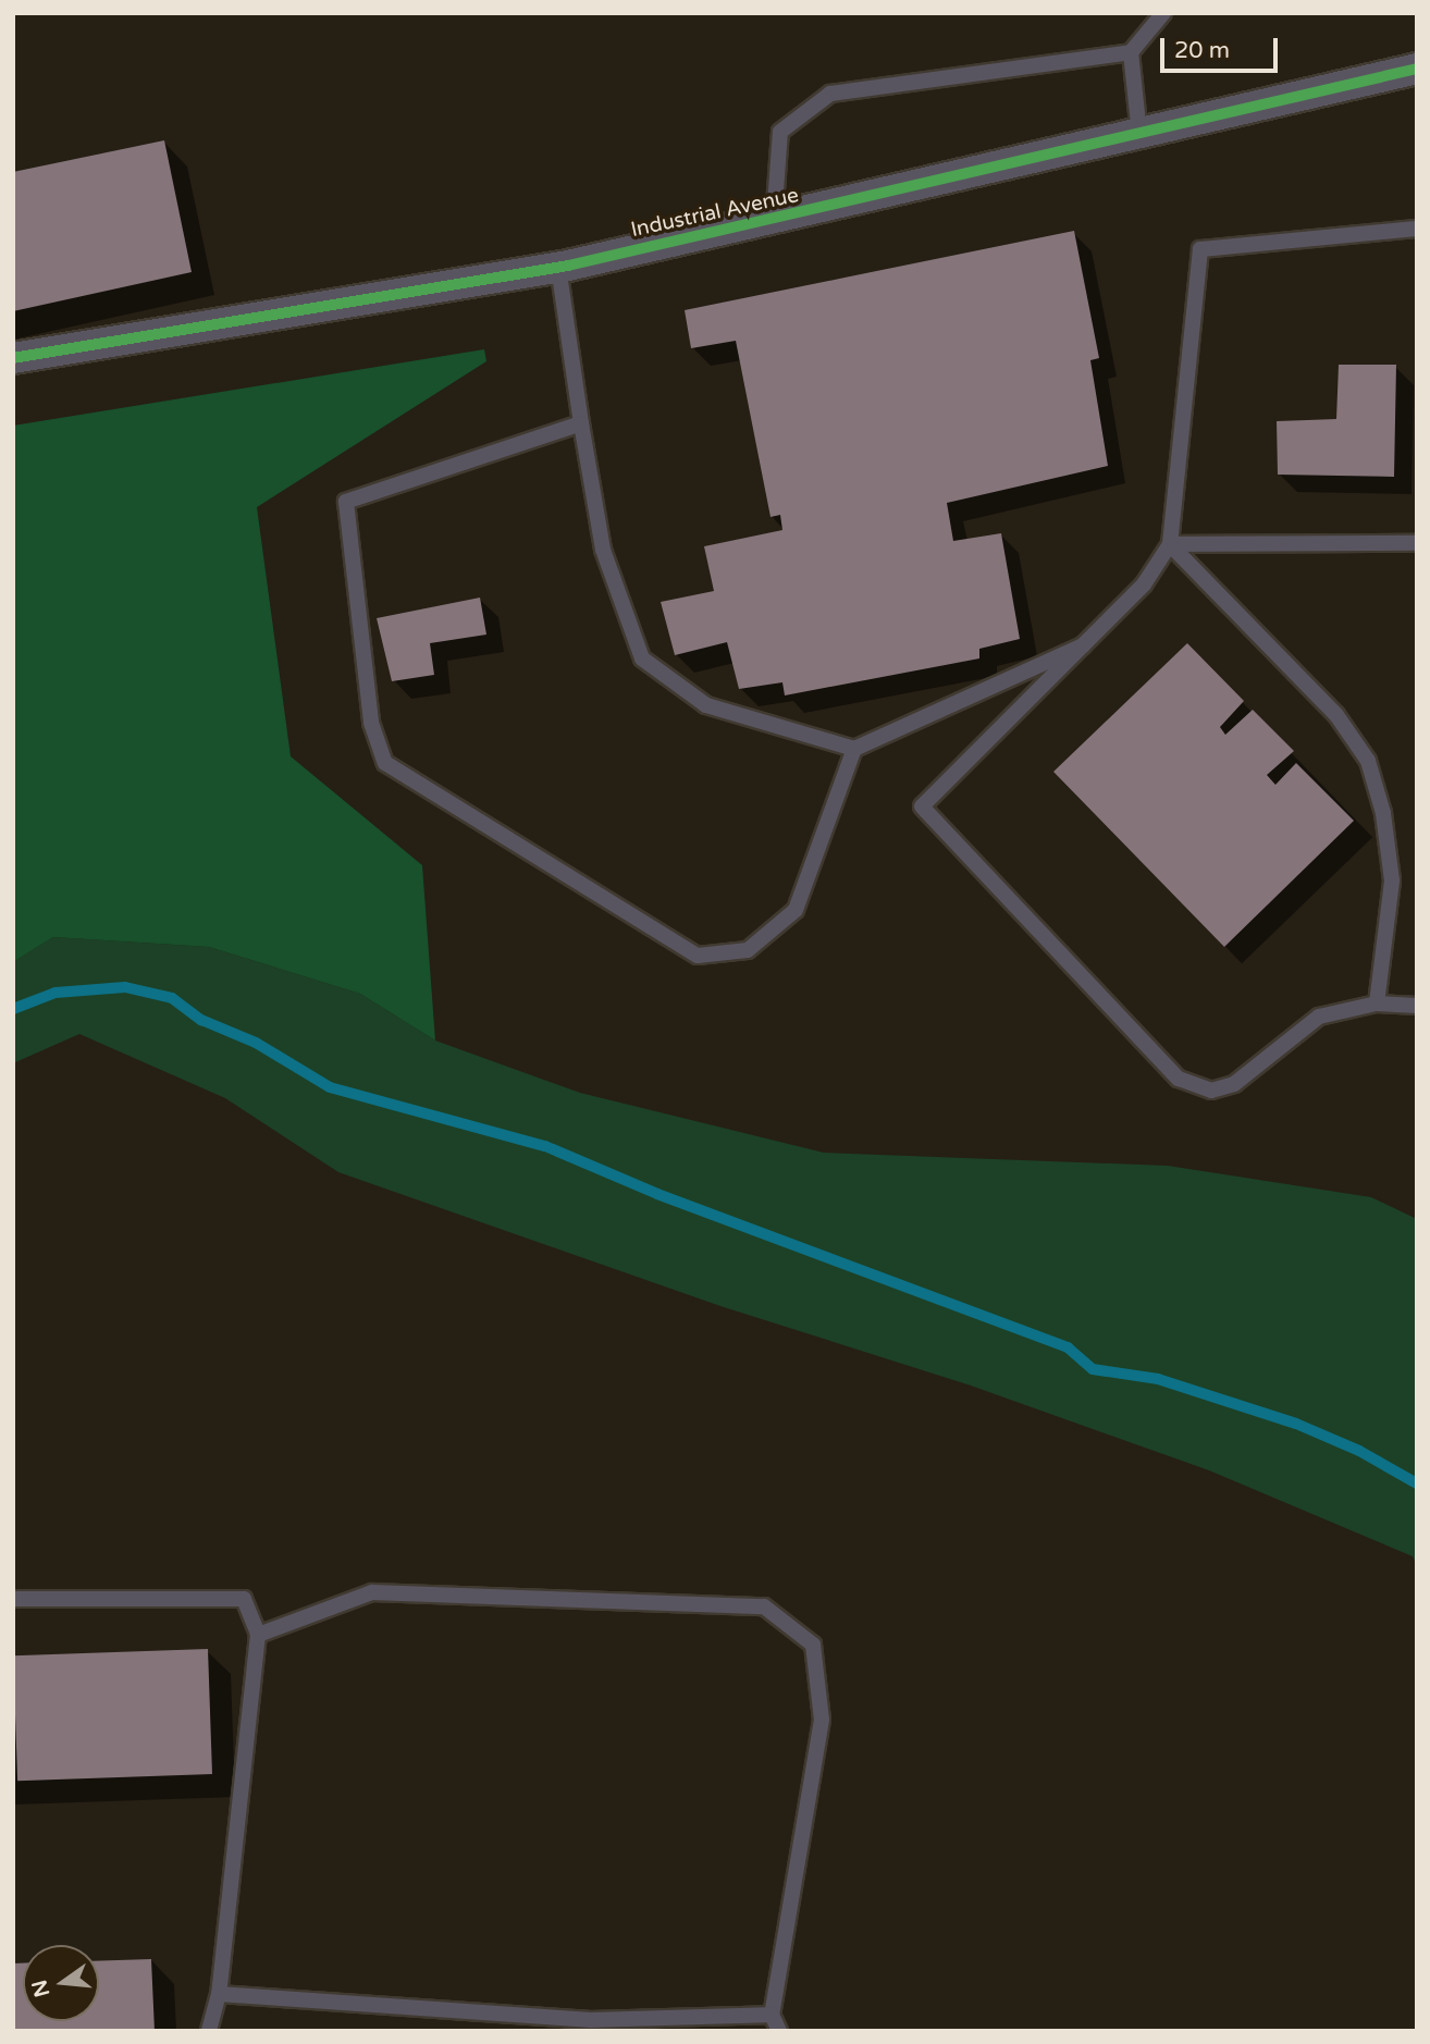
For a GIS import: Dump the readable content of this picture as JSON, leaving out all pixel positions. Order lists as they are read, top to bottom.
{
  "streets": {
    "street": ["Industrial Avenue"]
  },
  "scale_bar": "20 m",
  "north": "left"
}
